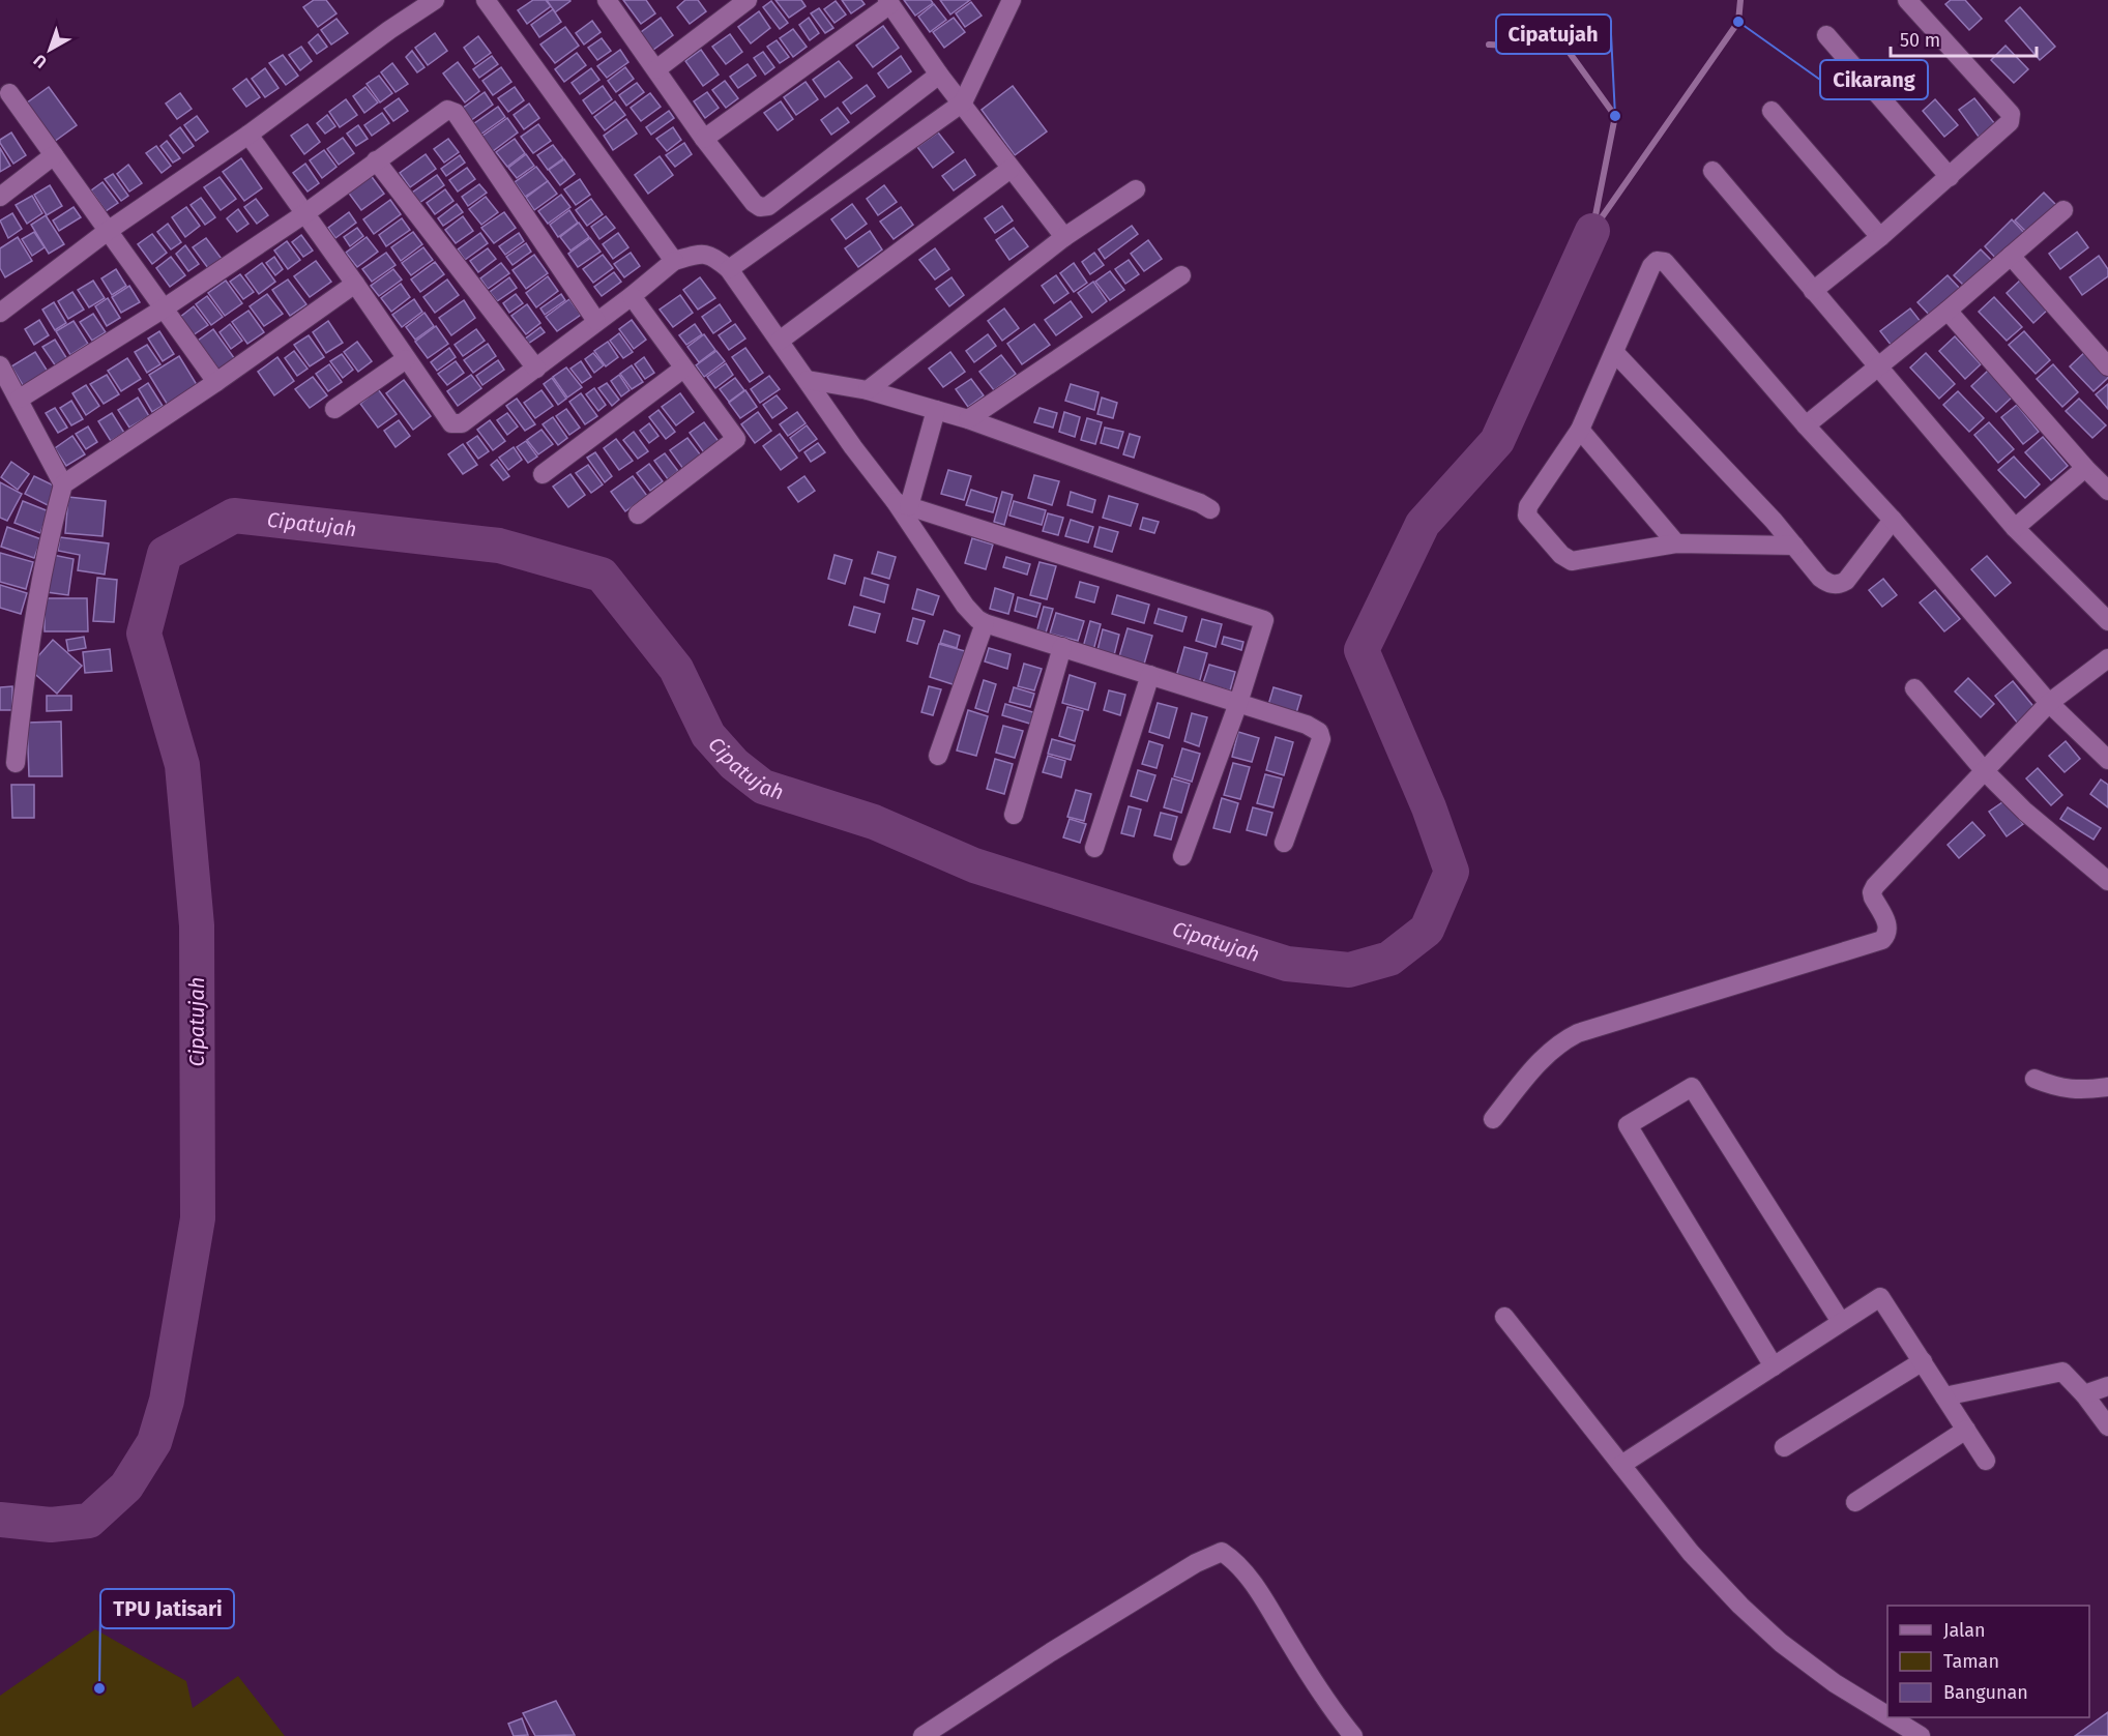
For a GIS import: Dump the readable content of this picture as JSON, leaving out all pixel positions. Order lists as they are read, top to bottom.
{
  "water": ["Cipatujah"],
  "places": ["Cikarang", "Cipatujah", "TPU Jatisari"],
  "legend": ["Jalan", "Taman", "Bangunan"],
  "scale_bar": "50 m",
  "north": "bottom left"
}
